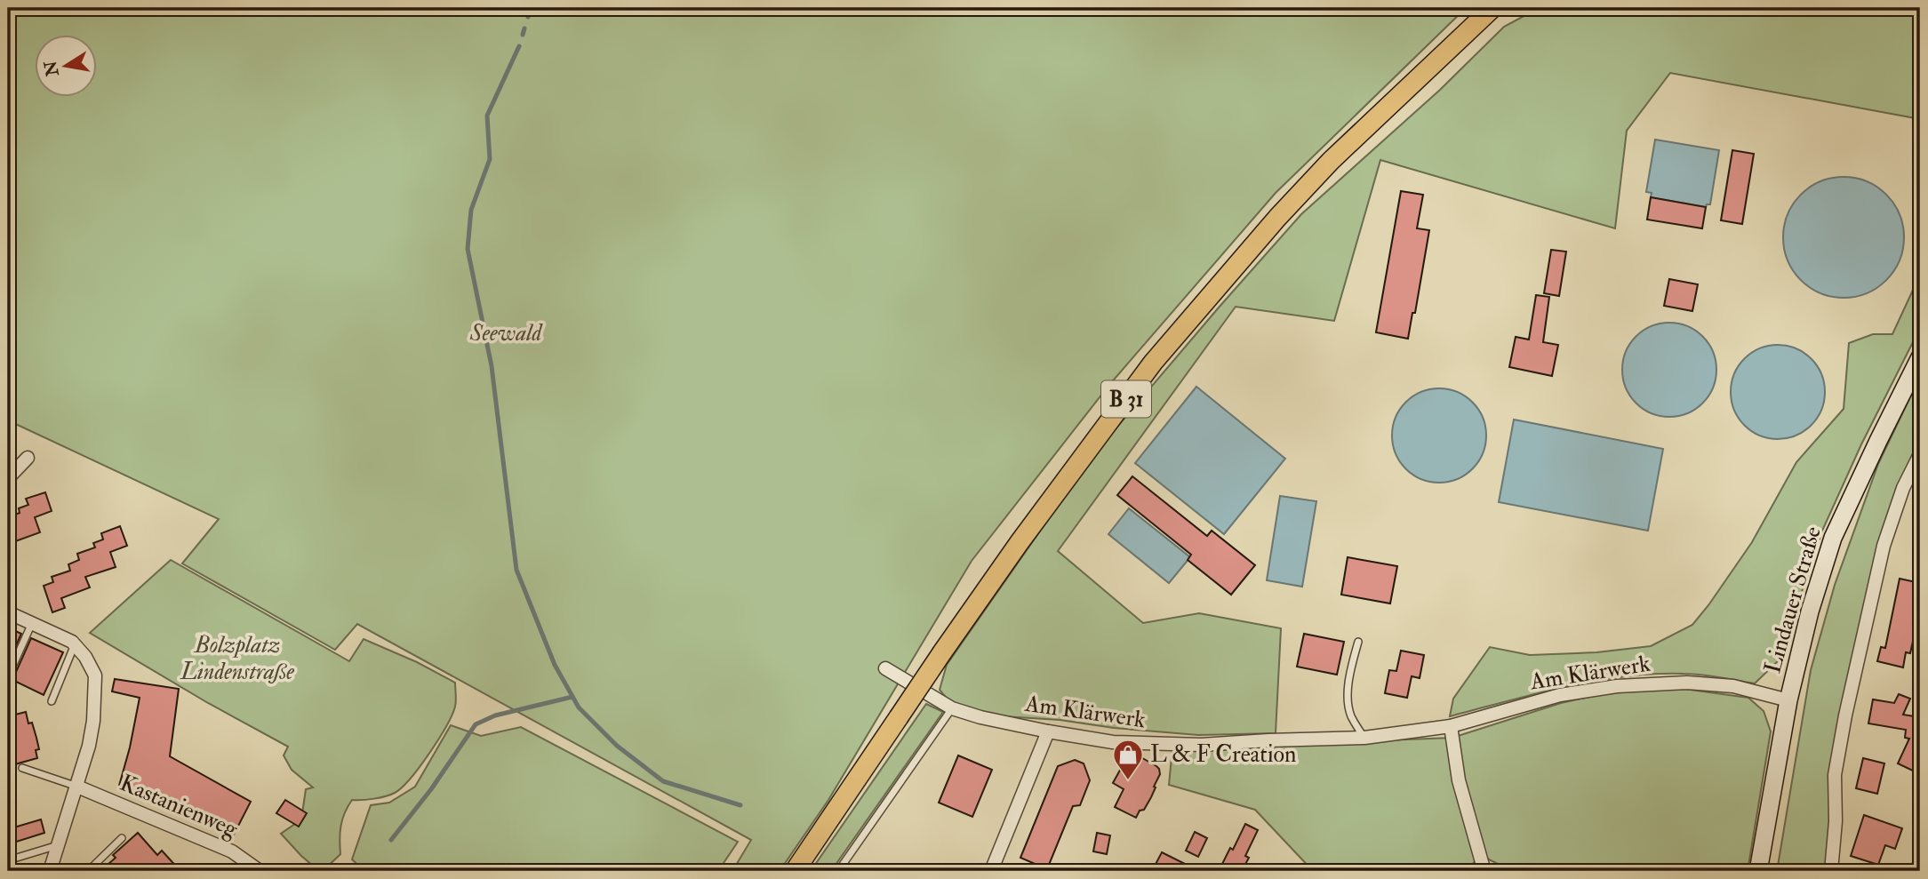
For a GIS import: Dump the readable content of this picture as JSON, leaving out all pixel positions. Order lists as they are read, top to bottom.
{
  "streets": {
    "main road": ["B 31", "Lindauer Straße"],
    "street": ["Am Klärwerk", "Kastanienweg"]
  },
  "crossings": [
    ["Lindauer Straße", "Am Klärwerk"]
  ],
  "parks": ["Seewald", "Bolzplatz Lindenstraße"],
  "places": {
    "shop": ["L & F Creation"]
  },
  "north": "left"
}
